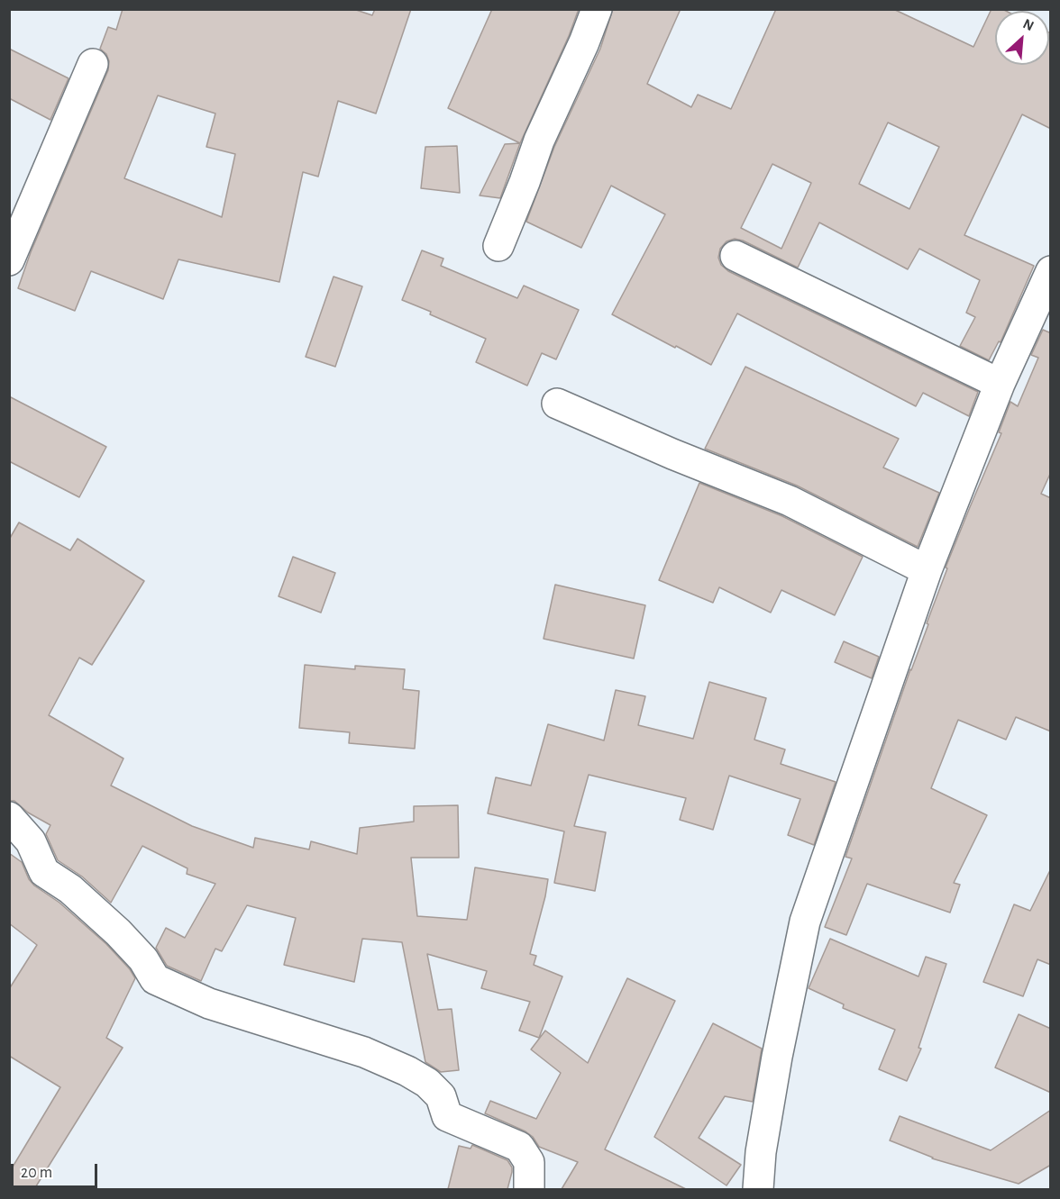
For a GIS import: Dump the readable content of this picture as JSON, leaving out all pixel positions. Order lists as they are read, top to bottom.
{
  "scale_bar": "20 m",
  "north": "top right"
}
